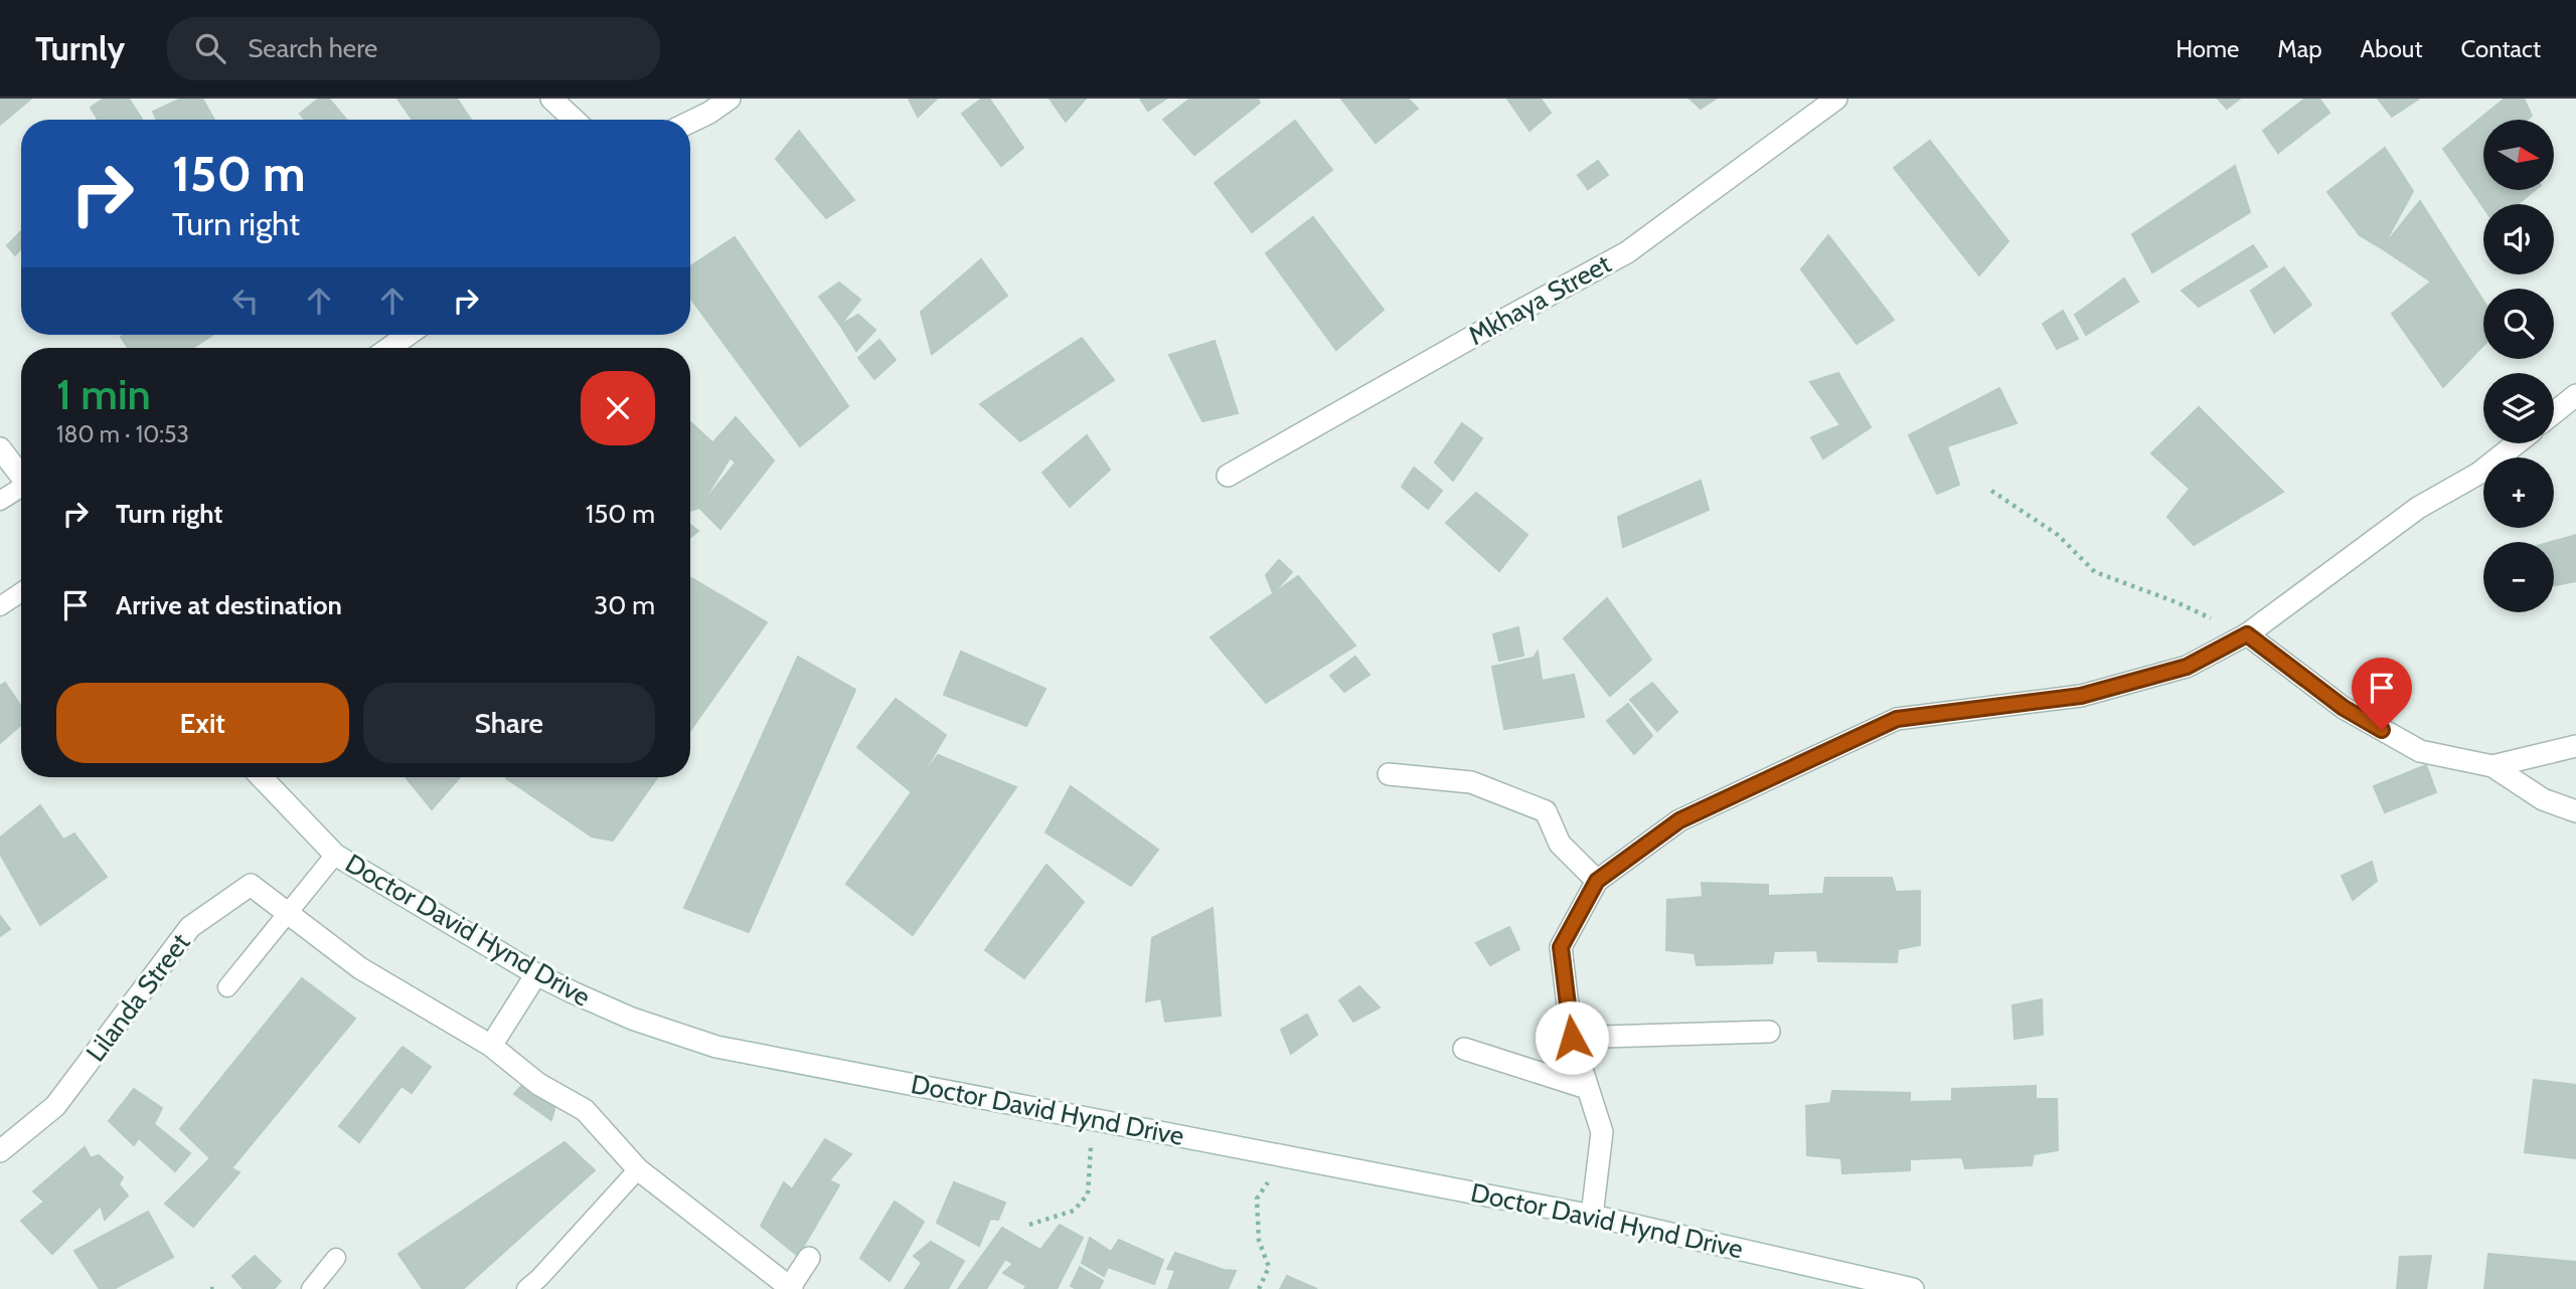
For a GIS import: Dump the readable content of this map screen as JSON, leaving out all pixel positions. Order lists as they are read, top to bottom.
{
  "streets": {
    "street": ["Mkhaya Street", "Doctor David Hynd Drive", "Lilanda Street"]
  },
  "north": "right",
  "page": {
    "header": "Turnly",
    "search": "Search here",
    "nav": [
      "Home",
      "Map",
      "About",
      "Contact"
    ],
    "map_buttons": ["+", "−"],
    "turn": ["150 m", "Turn right"],
    "heading": ["1 min", "180 m · 10:53"],
    "list": [
      {
        "name": "Turn right",
        "value": "150 m"
      },
      {
        "name": "Arrive at destination",
        "value": "30 m"
      }
    ],
    "buttons": ["Exit", "Share"]
  }
}
